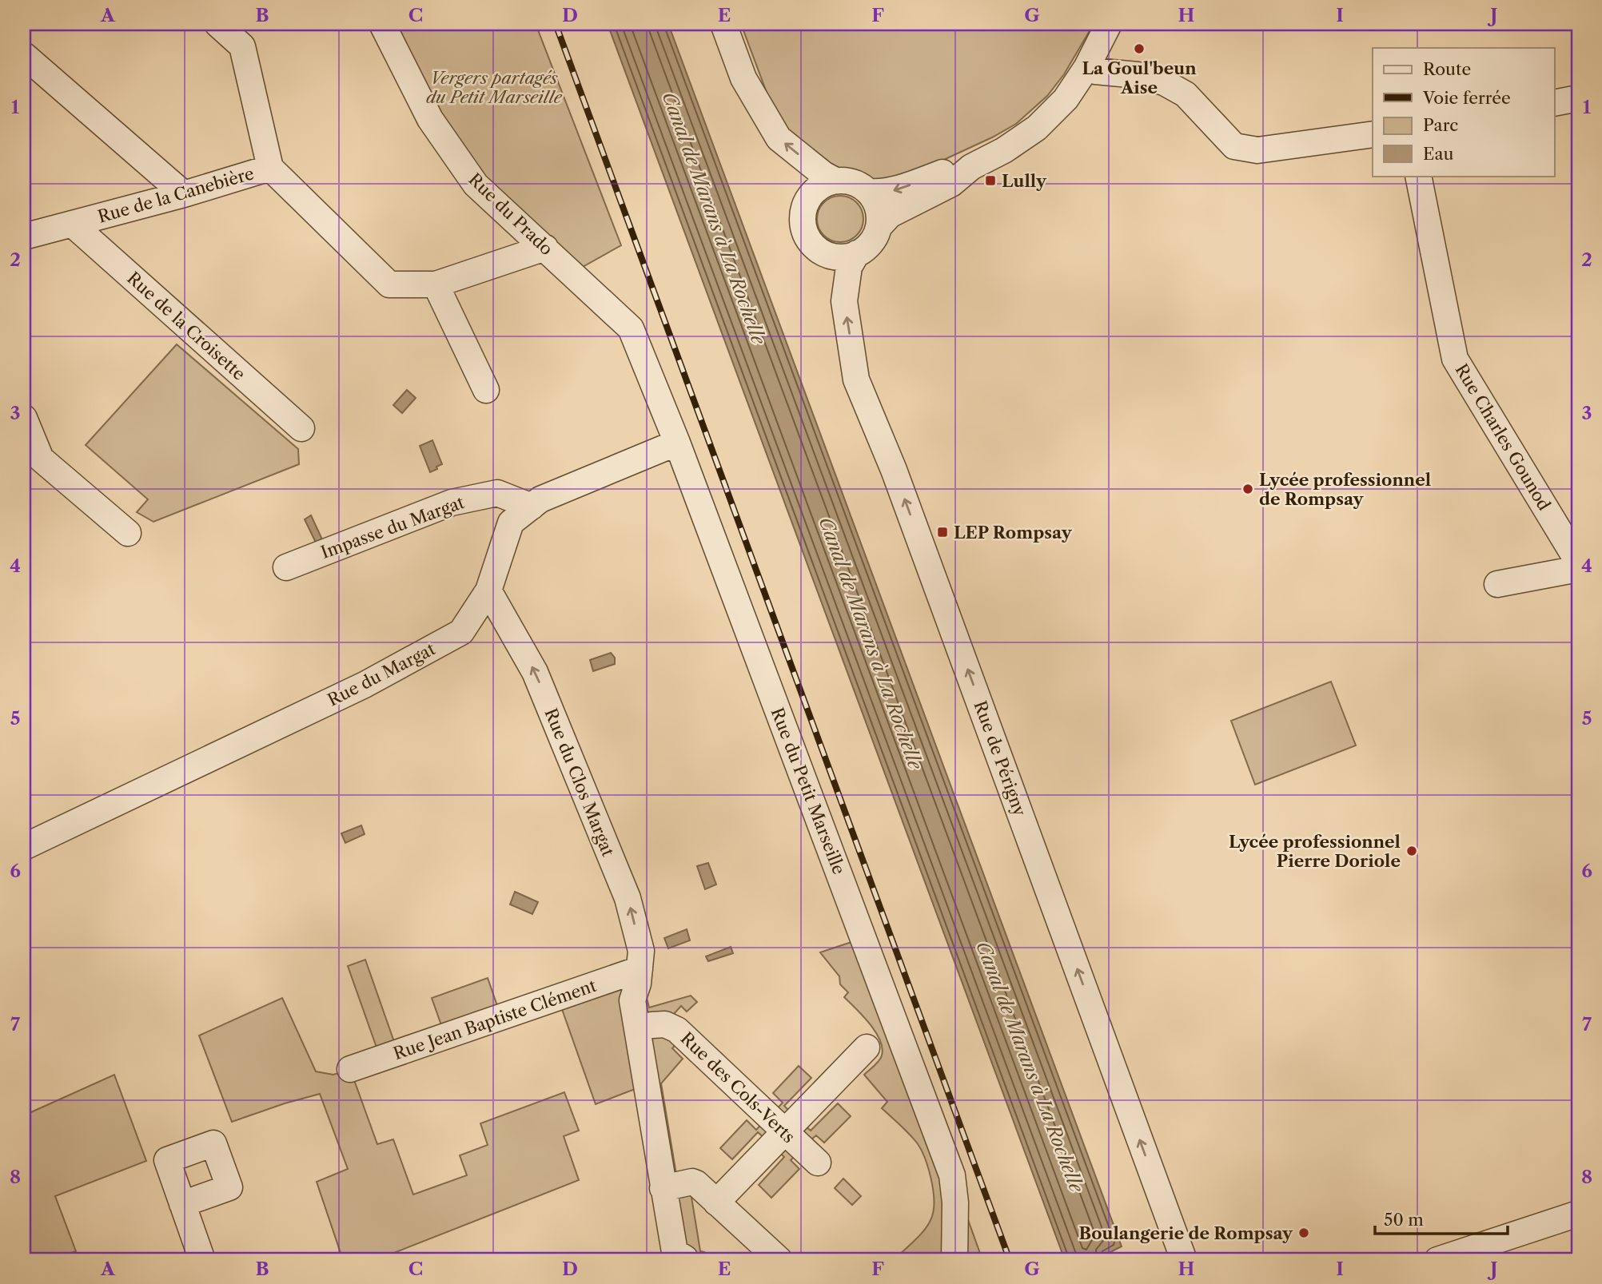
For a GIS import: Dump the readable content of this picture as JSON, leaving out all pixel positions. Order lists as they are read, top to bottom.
{
  "streets": {
    "street": [
      "Rue de la Canebière",
      "Rue du Prado",
      "Rue de la Croisette",
      "Rue Charles Gounod",
      "Impasse du Margat",
      "Rue du Margat",
      "Rue de Périgny",
      "Rue du Clos Margat",
      "Rue du Petit Marseille",
      "Rue Jean Baptiste Clément",
      "Rue des Cols-Verts"
    ]
  },
  "crossings": [
    ["Rue de la Canebière", "Rue du Prado"],
    ["Rue de la Canebière", "Rue de la Croisette"],
    ["Rue du Prado", "Rue du Petit Marseille"],
    ["Impasse du Margat", "Rue du Margat"],
    ["Rue du Margat", "Rue du Clos Margat"],
    ["Rue du Margat", "Rue du Petit Marseille"],
    ["Rue du Clos Margat", "Rue Jean Baptiste Clément"],
    ["Rue du Clos Margat", "Rue des Cols-Verts"]
  ],
  "one_way": ["Rue de Périgny", "Rue du Clos Margat"],
  "water": ["Canal de Marans à La Rochelle"],
  "parks": ["Vergers partagés du Petit Marseille"],
  "places": {
    "other": [
      "La Goul'beun Aise",
      "Lycée professionnel de Rompsay",
      "Lycée professionnel Pierre Doriole",
      "Boulangerie de Rompsay"
    ],
    "transit": ["Lully", "LEP Rompsay"]
  },
  "legend": [
    "Route",
    "Voie ferrée",
    "Parc",
    "Eau"
  ],
  "scale_bar": "50 m",
  "grid": {
    "columns": [
      "A",
      "B",
      "C",
      "D",
      "E",
      "F",
      "G",
      "H",
      "I",
      "J"
    ],
    "rows": [
      "1",
      "2",
      "3",
      "4",
      "5",
      "6",
      "7",
      "8"
    ]
  }
}
